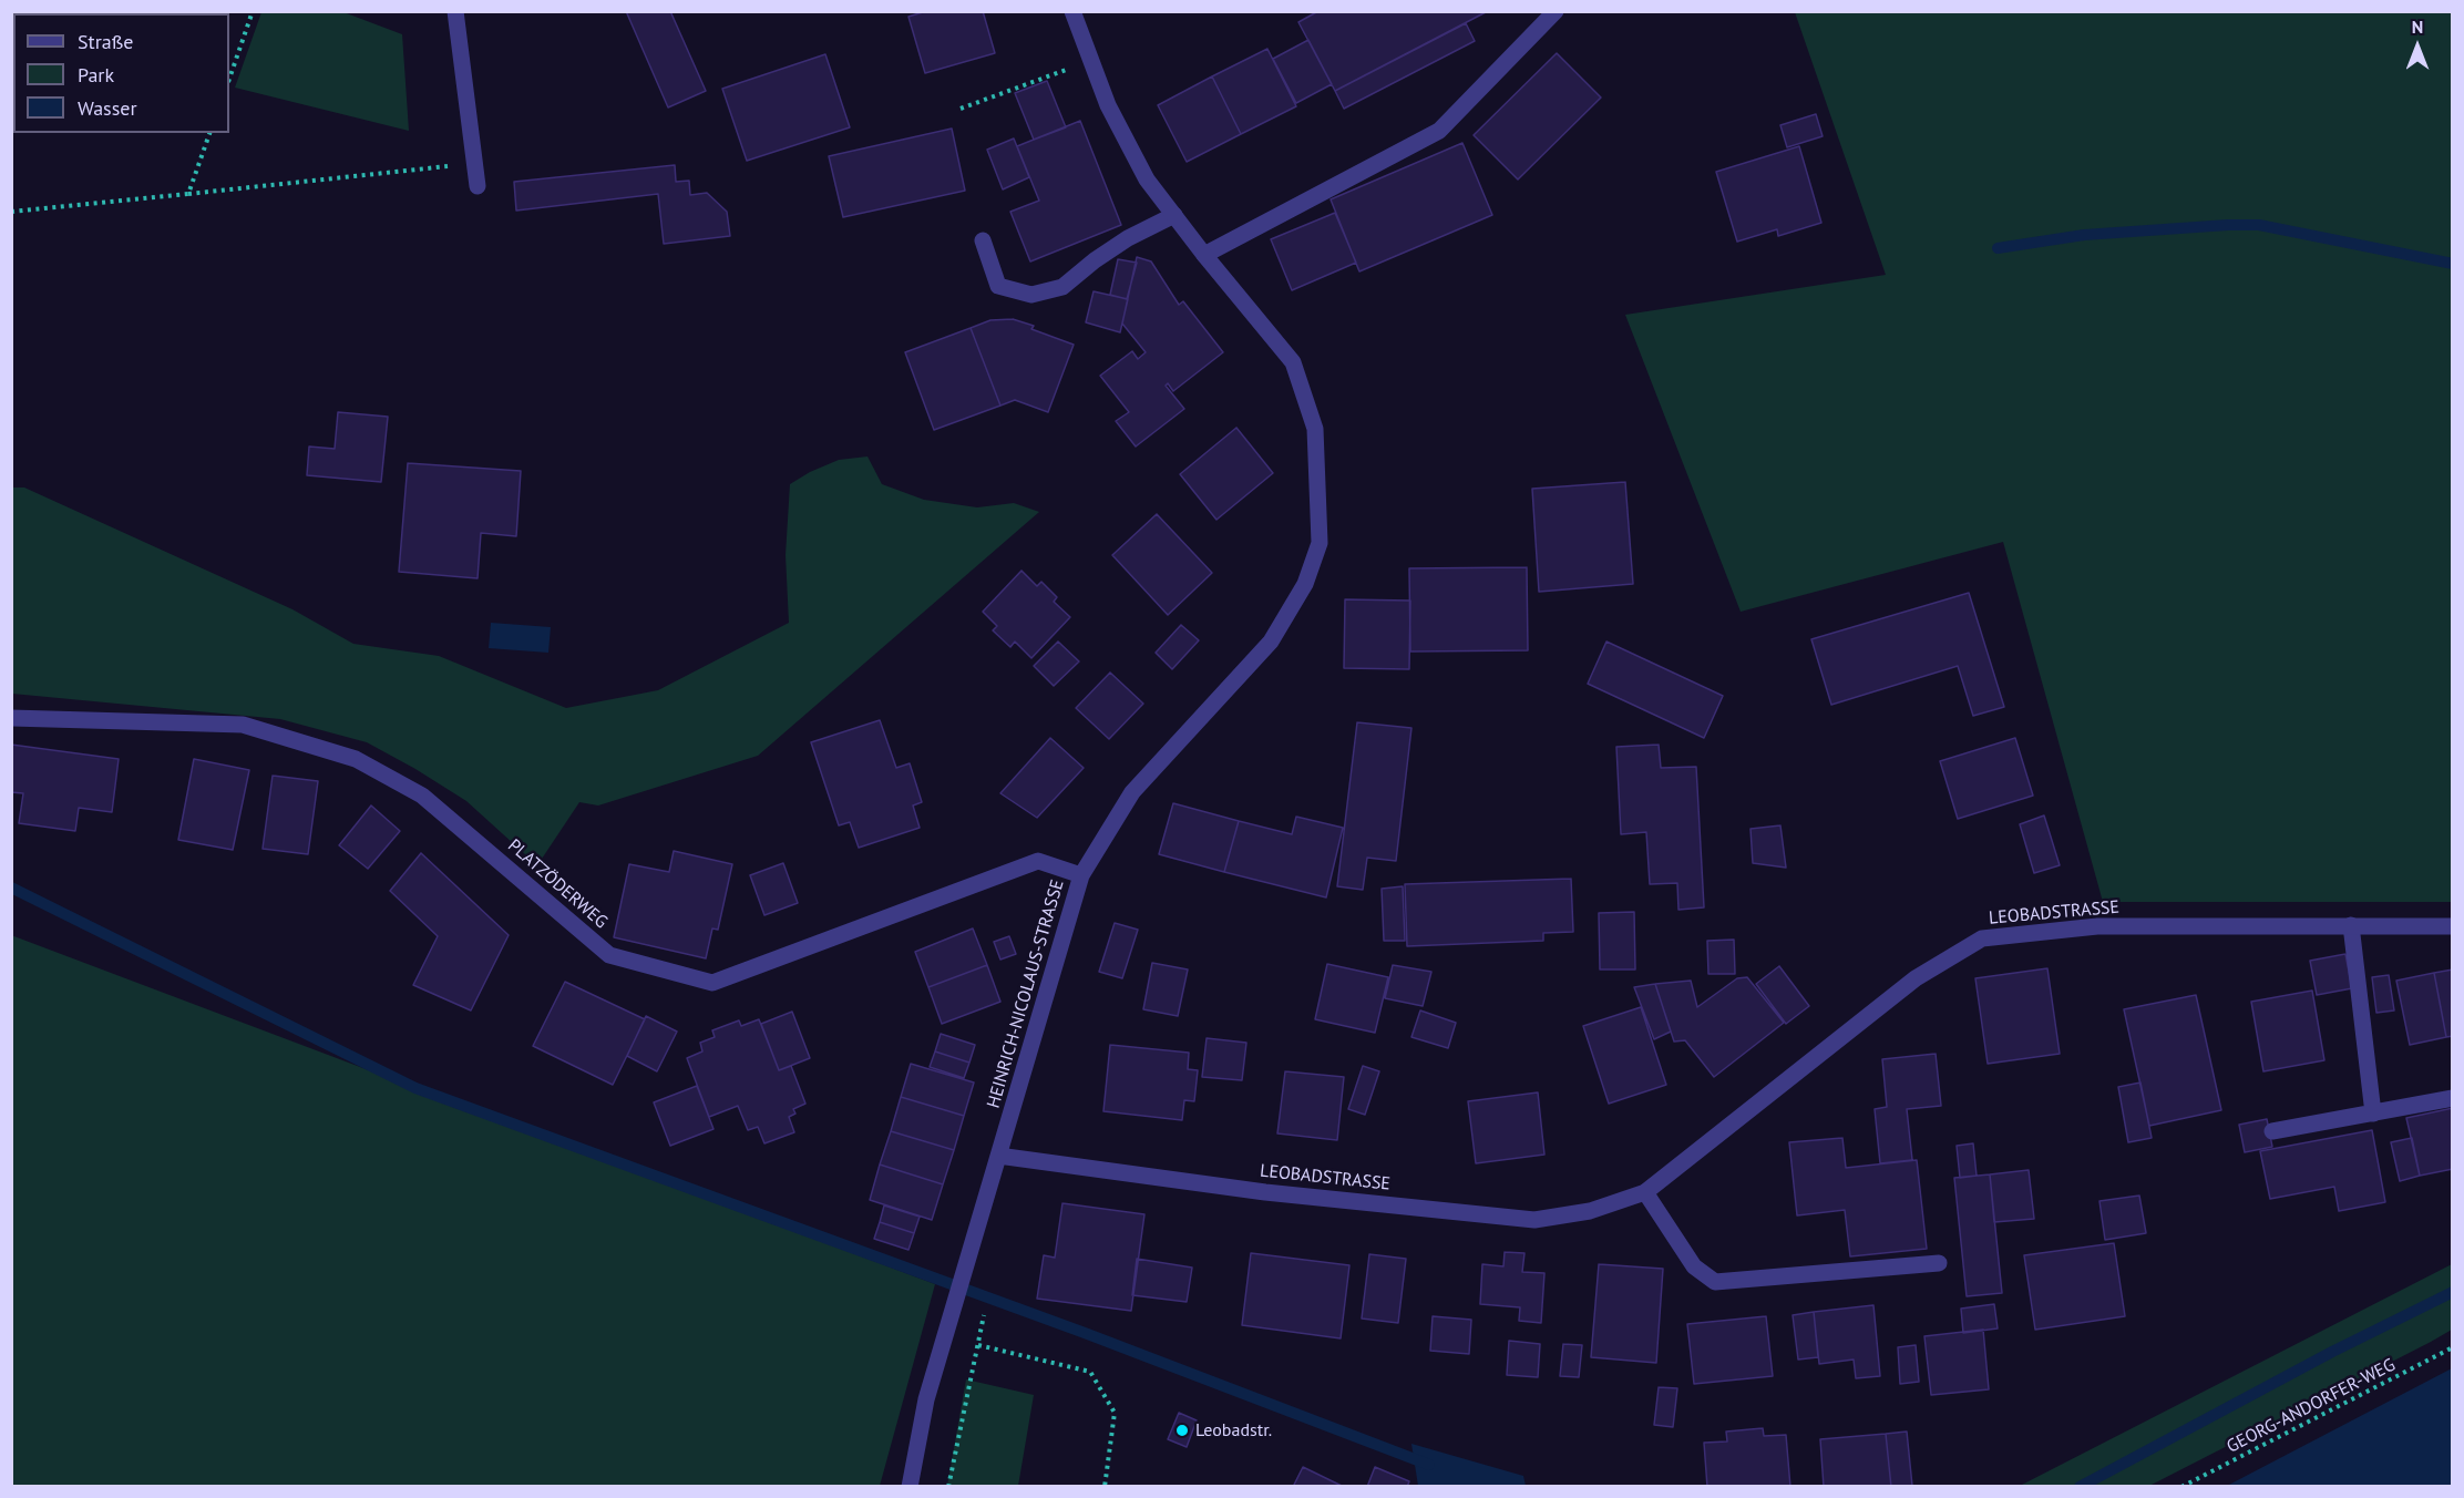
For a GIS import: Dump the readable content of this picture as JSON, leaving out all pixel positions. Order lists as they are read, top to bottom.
{
  "streets": {
    "street": ["PLATZÖDERWEG", "LEOBADSTRASSE", "HEINRICH-NICOLAUS-STRASSE"],
    "path": ["GEORG-ANDORFER-WEG"]
  },
  "crossings": [
    ["PLATZÖDERWEG", "HEINRICH-NICOLAUS-STRASSE"],
    ["LEOBADSTRASSE", "HEINRICH-NICOLAUS-STRASSE"]
  ],
  "places": ["Leobadstr."],
  "legend": ["Straße", "Park", "Wasser"],
  "north": "top"
}
